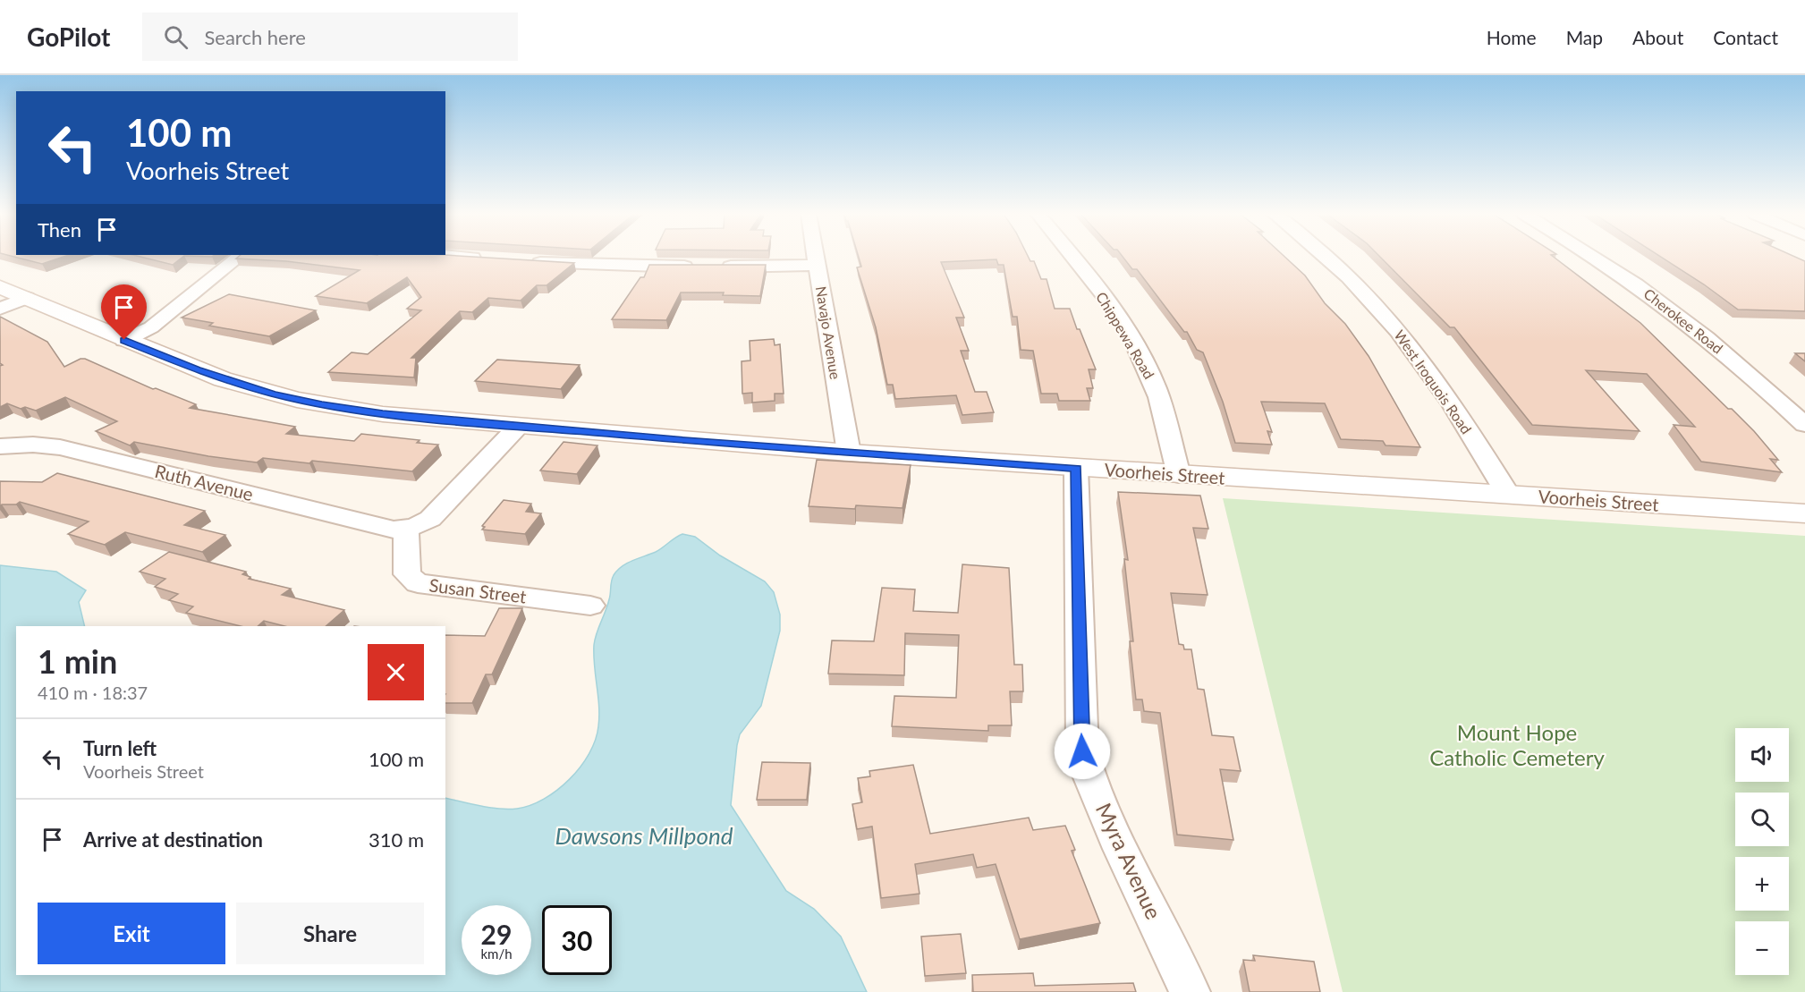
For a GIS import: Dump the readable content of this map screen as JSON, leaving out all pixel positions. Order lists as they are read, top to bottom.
{
  "streets": {
    "street": [
      "Cherokee Road",
      "Navajo Avenue",
      "Chippewa Road",
      "West Iroquois Road",
      "Voorheis Street",
      "Ruth Avenue",
      "Susan Street",
      "Myra Avenue"
    ]
  },
  "crossings": [
    ["Navajo Avenue", "Voorheis Street"],
    ["Chippewa Road", "Voorheis Street"],
    ["West Iroquois Road", "Voorheis Street"],
    ["Voorheis Street", "Myra Avenue"],
    ["Ruth Avenue", "Susan Street"]
  ],
  "water": ["Dawsons Millpond"],
  "parks": ["Mount Hope Catholic Cemetery"],
  "page": {
    "header": "GoPilot",
    "search": "Search here",
    "nav": [
      "Home",
      "Map",
      "About",
      "Contact"
    ],
    "turn": ["100 m", "Voorheis Street"],
    "then": "Then",
    "heading": ["1 min", "410 m · 18:37"],
    "list": [
      {
        "name": "Turn left",
        "note": "Voorheis Street",
        "value": "100 m"
      },
      {
        "name": "Arrive at destination",
        "value": "310 m"
      }
    ],
    "map_buttons": ["+", "−"],
    "buttons": ["Exit", "Share"],
    "speed": "29 km/h",
    "limit": "30"
  }
}
